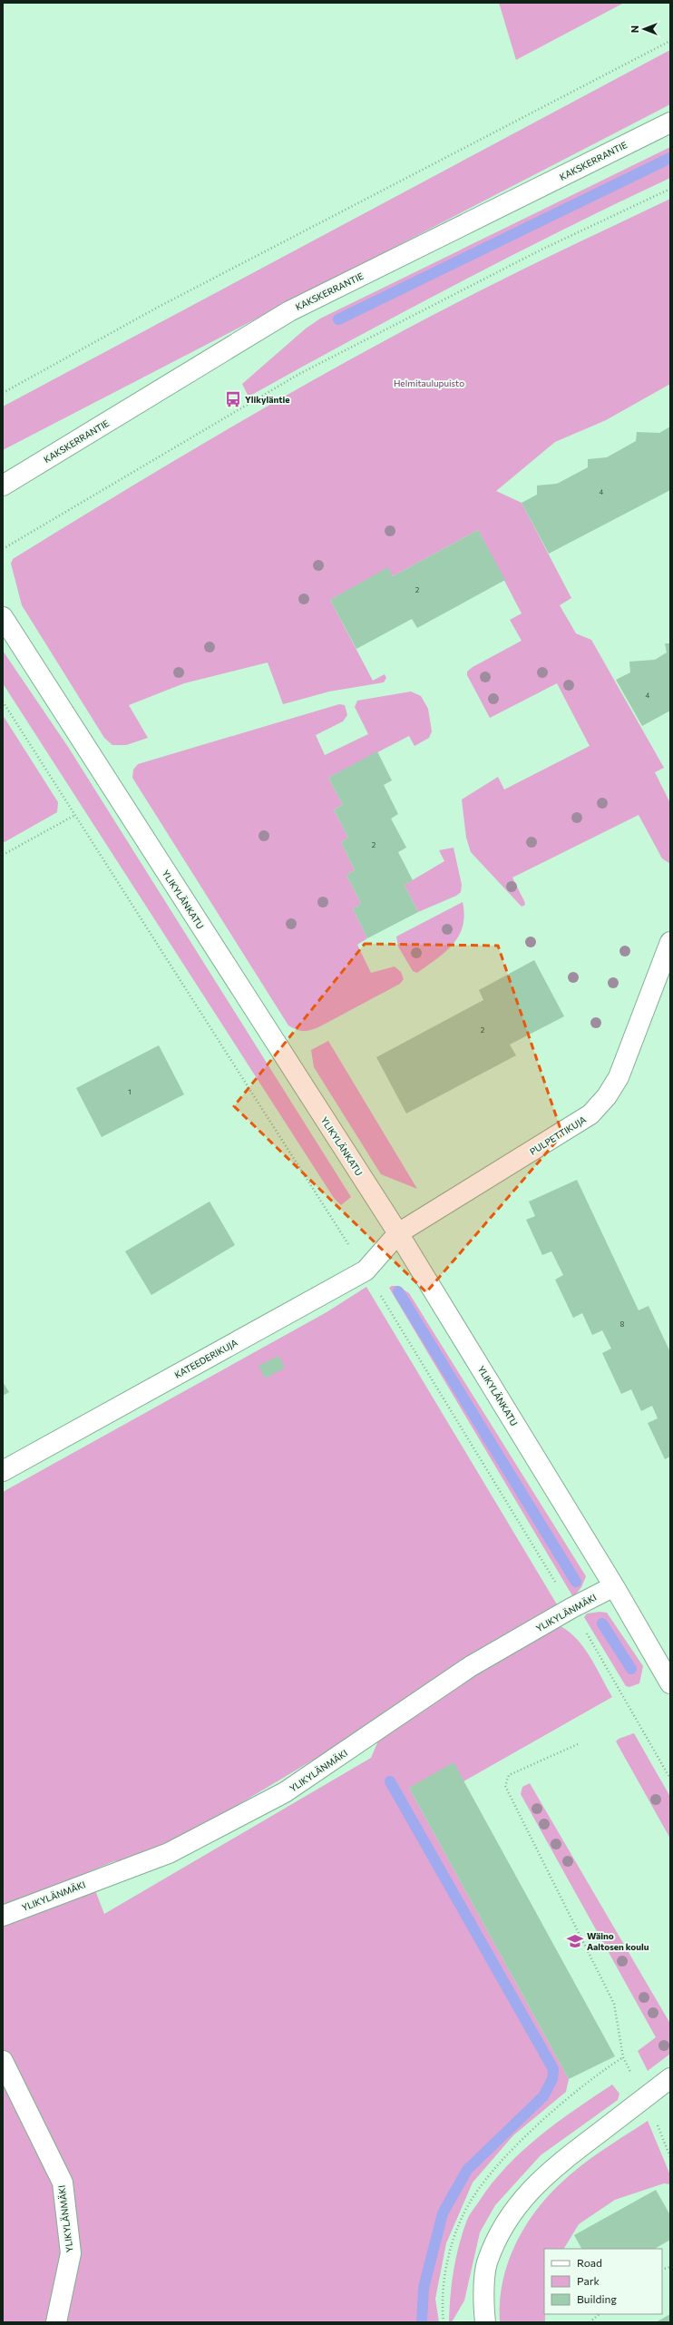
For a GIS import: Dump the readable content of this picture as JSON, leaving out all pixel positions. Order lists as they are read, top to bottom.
{
  "streets": {
    "street": [
      "KAKSKERRANTIE",
      "YLIKYLÄNKATU",
      "PULPETTIKUJA",
      "KATEEDERIKUJA",
      "YLIKYLÄNMÄKI"
    ]
  },
  "crossings": [
    ["YLIKYLÄNKATU", "PULPETTIKUJA"],
    ["YLIKYLÄNKATU", "KATEEDERIKUJA"],
    ["YLIKYLÄNKATU", "YLIKYLÄNMÄKI"],
    ["PULPETTIKUJA", "KATEEDERIKUJA"]
  ],
  "parks": ["Helmitaulupuisto"],
  "places": {
    "bus stop": ["Ylikyläntie"],
    "school or university": ["Wäino Aaltosen koulu"]
  },
  "house_numbers": [
    "4",
    "2",
    "4",
    "2",
    "2",
    "1",
    "8"
  ],
  "legend": ["Road", "Park", "Building"],
  "north": "left"
}
